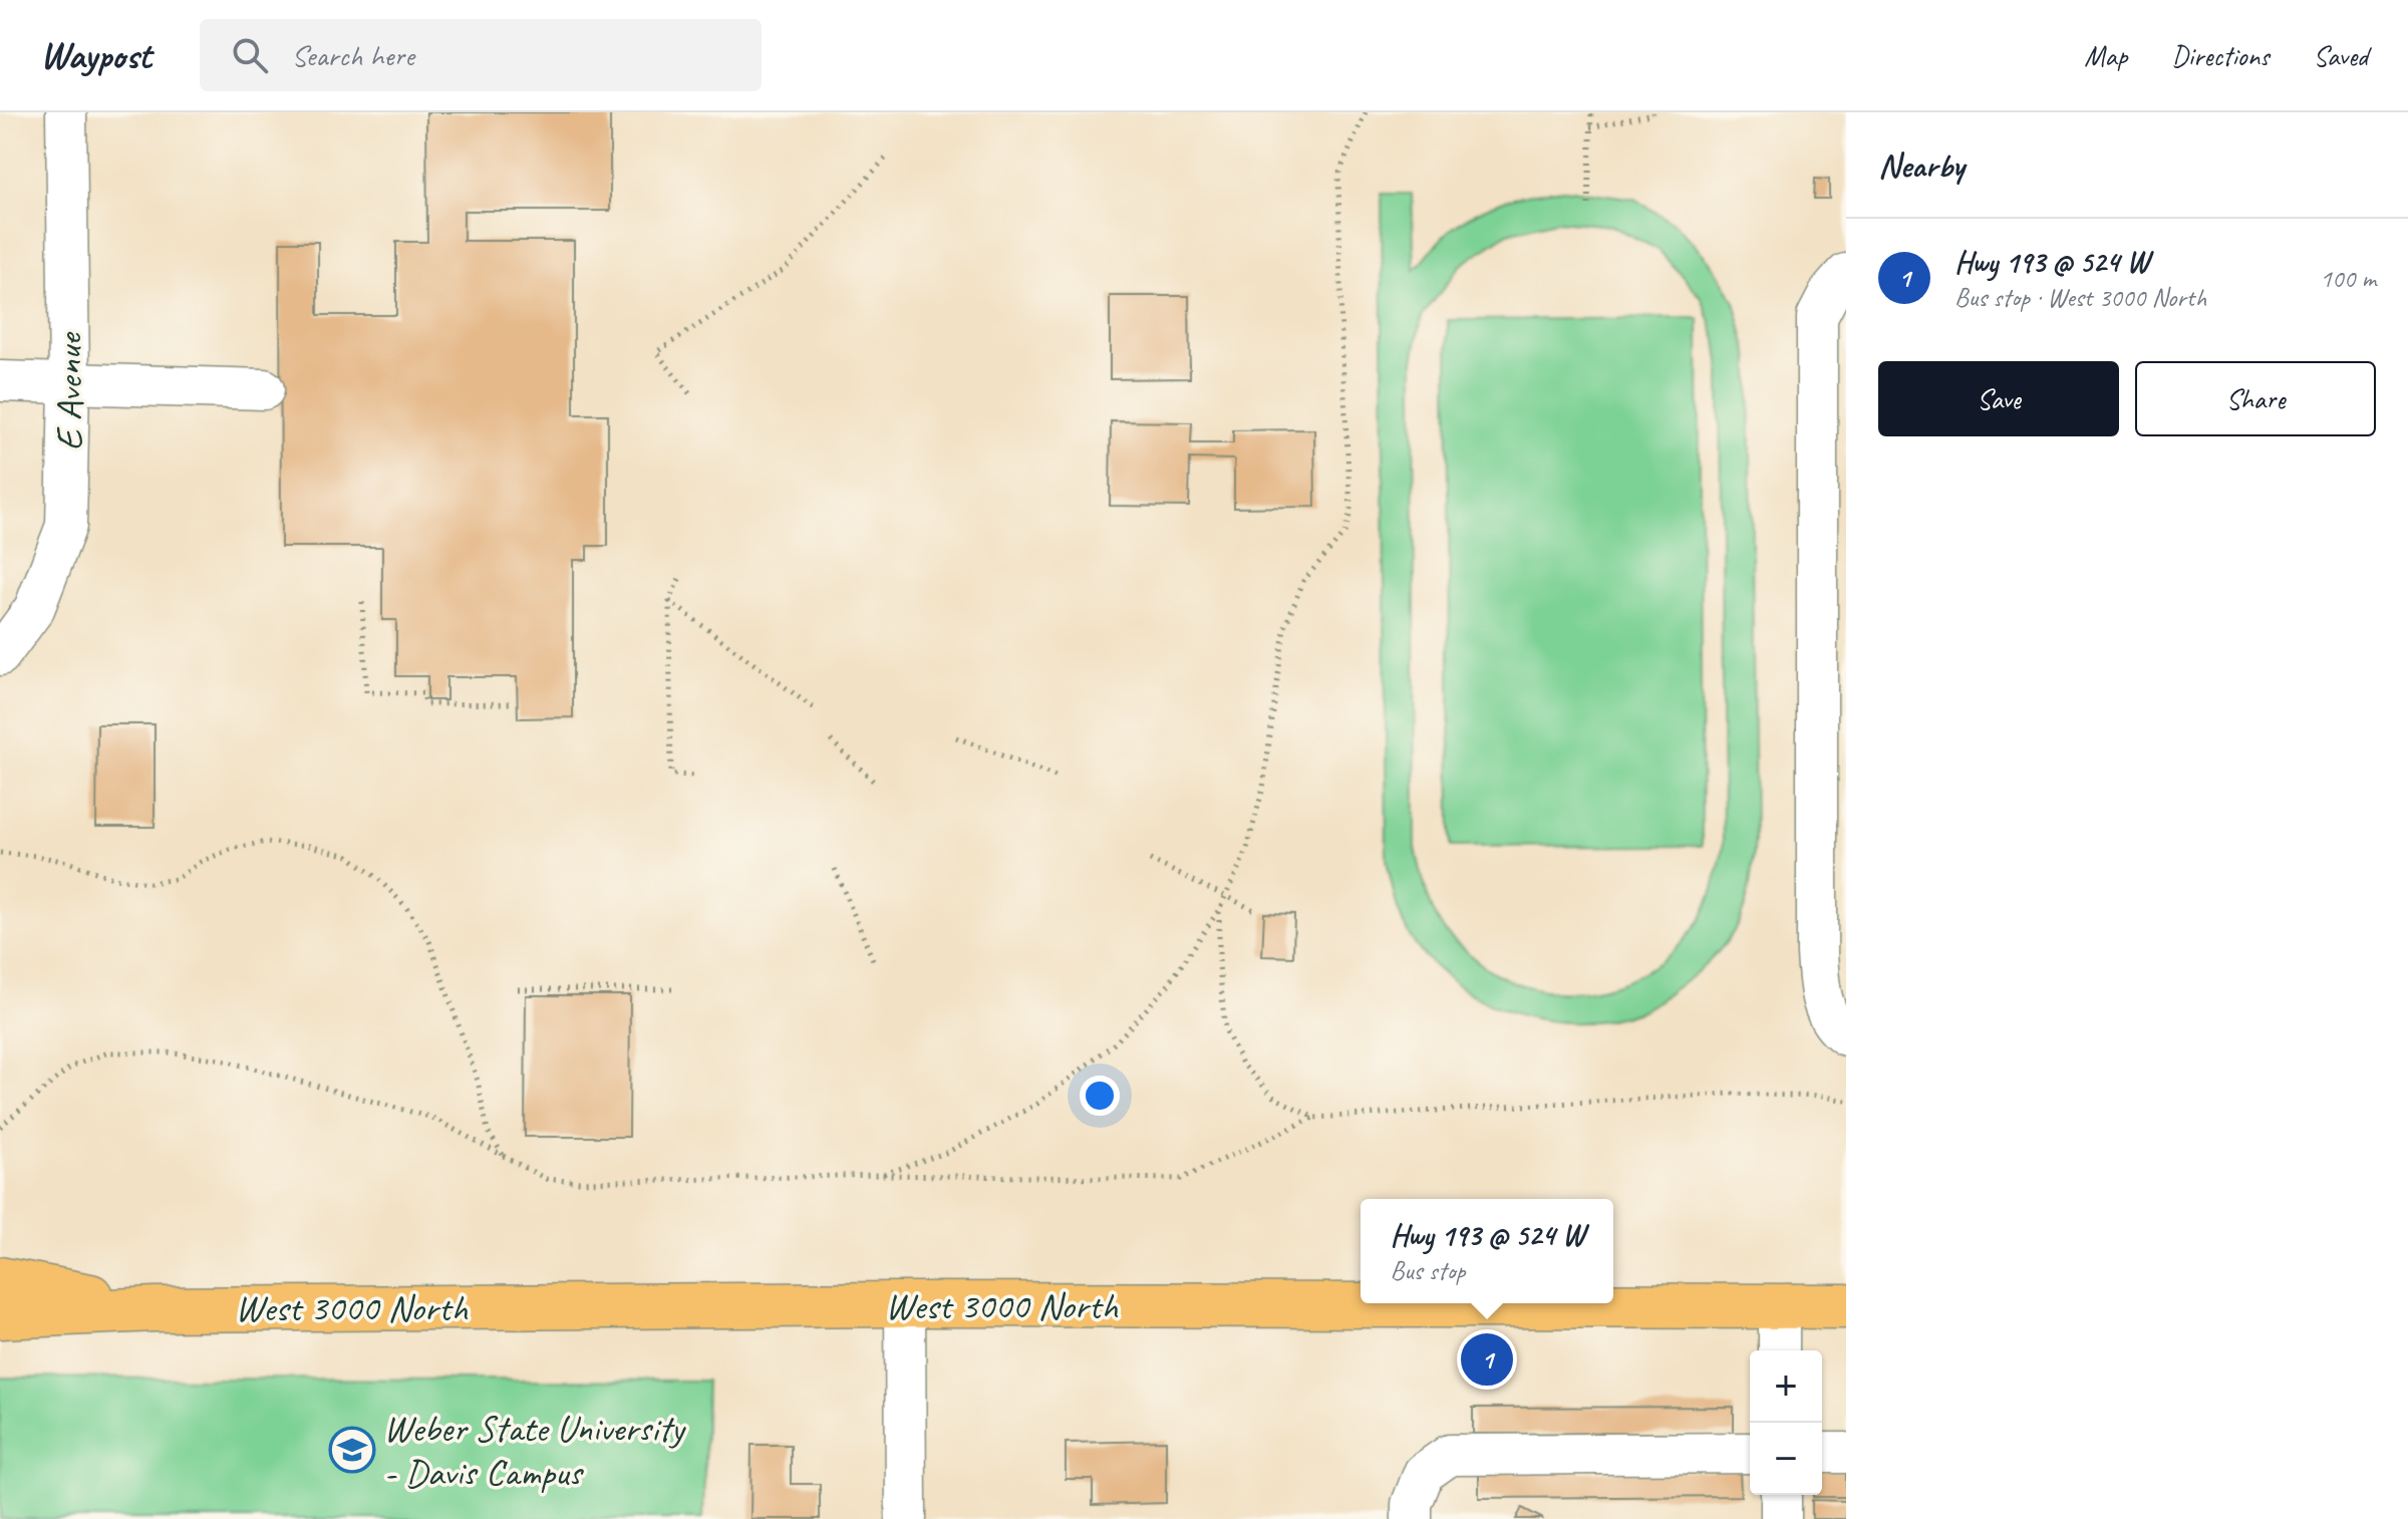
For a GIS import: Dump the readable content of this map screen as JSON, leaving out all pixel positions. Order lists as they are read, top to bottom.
{
  "streets": {
    "main road": ["West 3000 North"],
    "street": ["E Avenue"]
  },
  "places": {
    "school or university": ["Weber State University - Davis Campus"]
  },
  "page": {
    "header": "Waypost",
    "search": "Search here",
    "nav": ["Map", "Directions", "Saved"],
    "heading": "Nearby",
    "list": [
      {
        "mark": "1",
        "name": "Hwy 193 @ 524 W",
        "note": "Bus stop · West 3000 North",
        "value": "100 m"
      }
    ],
    "buttons": ["Save", "Share"],
    "popup": ["Hwy 193 @ 524 W", "Bus stop"],
    "pins": "1",
    "map_buttons": ["+", "−"]
  }
}
